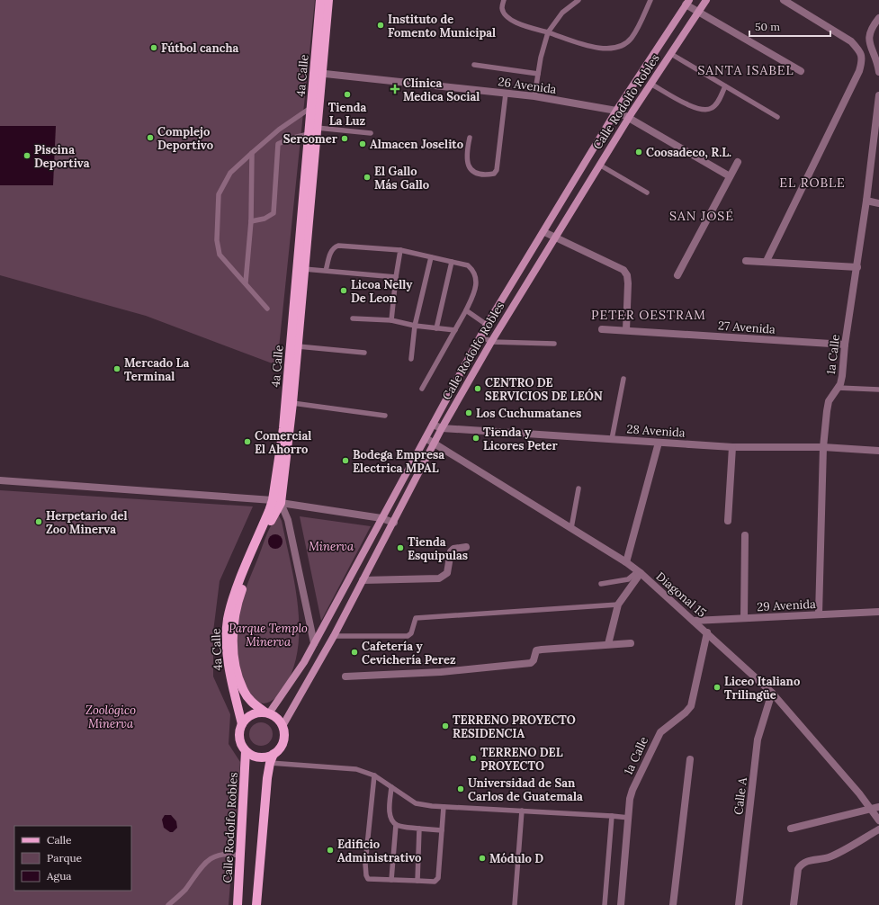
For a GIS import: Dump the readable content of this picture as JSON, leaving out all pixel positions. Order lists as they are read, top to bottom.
{
  "streets": {
    "main road": ["4a Calle", "Calle Rodolfo Robles"],
    "street": [
      "26 Avenida",
      "27 Avenida",
      "1a Calle",
      "28 Avenida",
      "Diagonal 15",
      "29 Avenida",
      "Calle A"
    ]
  },
  "crossings": [
    ["4a Calle", "26 Avenida"],
    ["4a Calle", "Calle Rodolfo Robles"],
    ["26 Avenida", "Calle Rodolfo Robles"],
    ["Calle Rodolfo Robles", "28 Avenida"],
    ["Calle Rodolfo Robles", "Diagonal 15"],
    ["27 Avenida", "1a Calle"],
    ["1a Calle", "28 Avenida"],
    ["1a Calle", "Diagonal 15"],
    ["1a Calle", "29 Avenida"],
    ["Diagonal 15", "29 Avenida"],
    ["Diagonal 15", "Calle A"]
  ],
  "districts": [
    "SANTA ISABEL",
    "EL ROBLE",
    "SAN JOSÉ",
    "PETER OESTRAM"
  ],
  "parks": ["Minerva", "Parque Templo Minerva", "Zoológico Minerva"],
  "places": {
    "other": [
      "Instituto de Fomento Municipal",
      "Fútbol cancha",
      "Tienda La Luz",
      "Complejo Deportivo",
      "Sercomer",
      "Almacen Joselito",
      "Coosadeco, R.L.",
      "Piscina Deportiva",
      "El Gallo Más Gallo",
      "Licoa Nelly De Leon",
      "Mercado La Terminal",
      "CENTRO DE SERVICIOS DE LEÓN",
      "Los Cuchumatanes",
      "Tienda y Licores Peter",
      "Comercial El Ahorro",
      "Bodega Empresa Electrica MPAL",
      "Herpetario del Zoo Minerva",
      "Tienda Esquipulas",
      "Cafetería y Cevichería Perez",
      "Liceo Italiano Trilingüe",
      "TERRENO PROYECTO RESIDENCIA",
      "TERRENO DEL PROYECTO",
      "Universidad de San Carlos de Guatemala",
      "Edificio Administrativo",
      "Módulo D"
    ],
    "health": ["Clínica Medica Social"]
  },
  "legend": ["Calle", "Parque", "Agua"],
  "scale_bar": "50 m"
}
